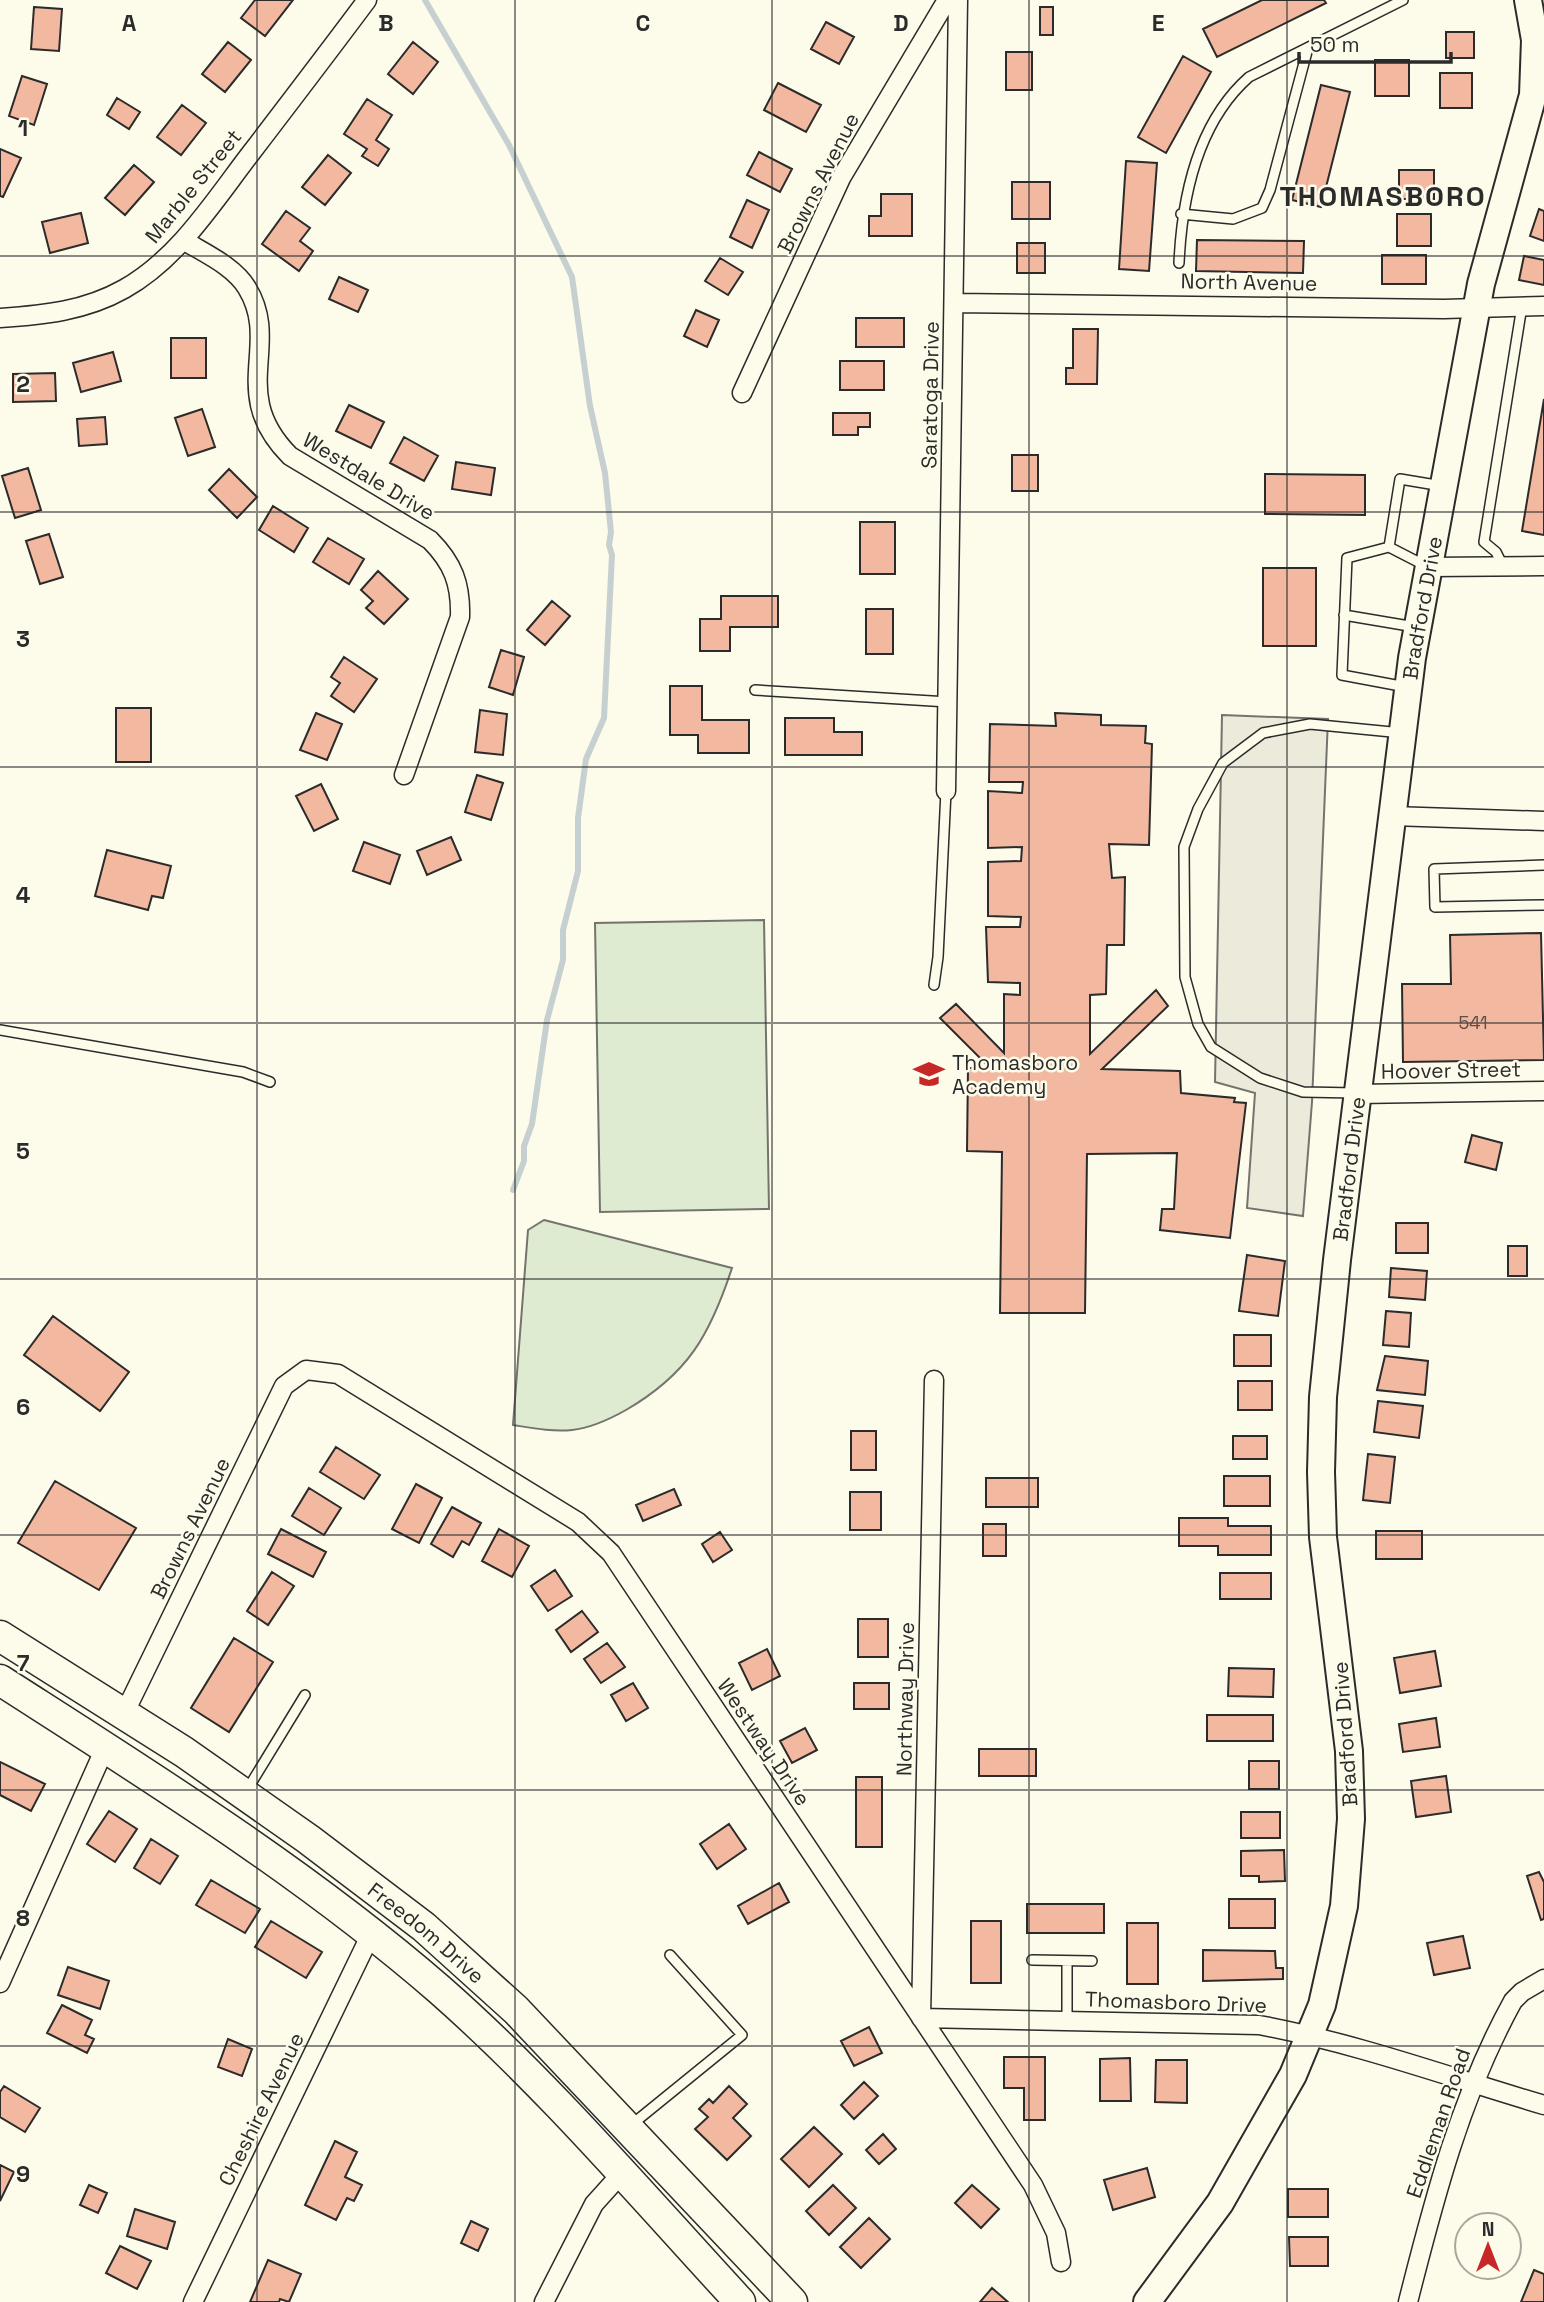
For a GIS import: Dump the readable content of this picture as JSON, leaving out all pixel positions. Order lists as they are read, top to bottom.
{
  "streets": {
    "main road": ["Freedom Drive"],
    "street": [
      "Browns Avenue",
      "Marble Street",
      "North Avenue",
      "Saratoga Drive",
      "Westdale Drive",
      "Bradford Drive",
      "Hoover Street",
      "Northway Drive",
      "Westway Drive",
      "Thomasboro Drive",
      "Cheshire Avenue",
      "Eddleman Road"
    ]
  },
  "crossings": [
    ["Browns Avenue", "Westway Drive"],
    ["Browns Avenue", "Freedom Drive"],
    ["Marble Street", "Westdale Drive"],
    ["North Avenue", "Saratoga Drive"],
    ["North Avenue", "Bradford Drive"],
    ["Bradford Drive", "Hoover Street"],
    ["Bradford Drive", "Thomasboro Drive"],
    ["Northway Drive", "Westway Drive"],
    ["Northway Drive", "Thomasboro Drive"],
    ["Westway Drive", "Thomasboro Drive"],
    ["Freedom Drive", "Cheshire Avenue"],
    ["Thomasboro Drive", "Eddleman Road"]
  ],
  "districts": ["THOMASBORO"],
  "places": {
    "school or university": ["Thomasboro Academy"]
  },
  "house_numbers": ["541"],
  "scale_bar": "50 m",
  "north": "top",
  "grid": {
    "columns": [
      "A",
      "B",
      "C",
      "D",
      "E"
    ],
    "rows": [
      "1",
      "2",
      "3",
      "4",
      "5",
      "6",
      "7",
      "8",
      "9"
    ]
  }
}
